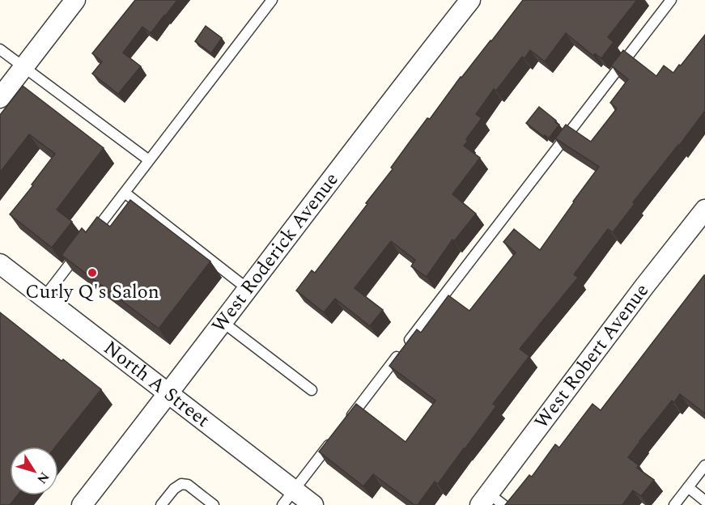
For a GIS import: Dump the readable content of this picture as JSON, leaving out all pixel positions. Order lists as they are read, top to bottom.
{
  "streets": {
    "street": ["West Roderick Avenue", "West Robert Avenue", "North A Street"]
  },
  "crossings": [
    ["West Roderick Avenue", "North A Street"]
  ],
  "places": ["Curly Q's Salon"],
  "north": "bottom right"
}
